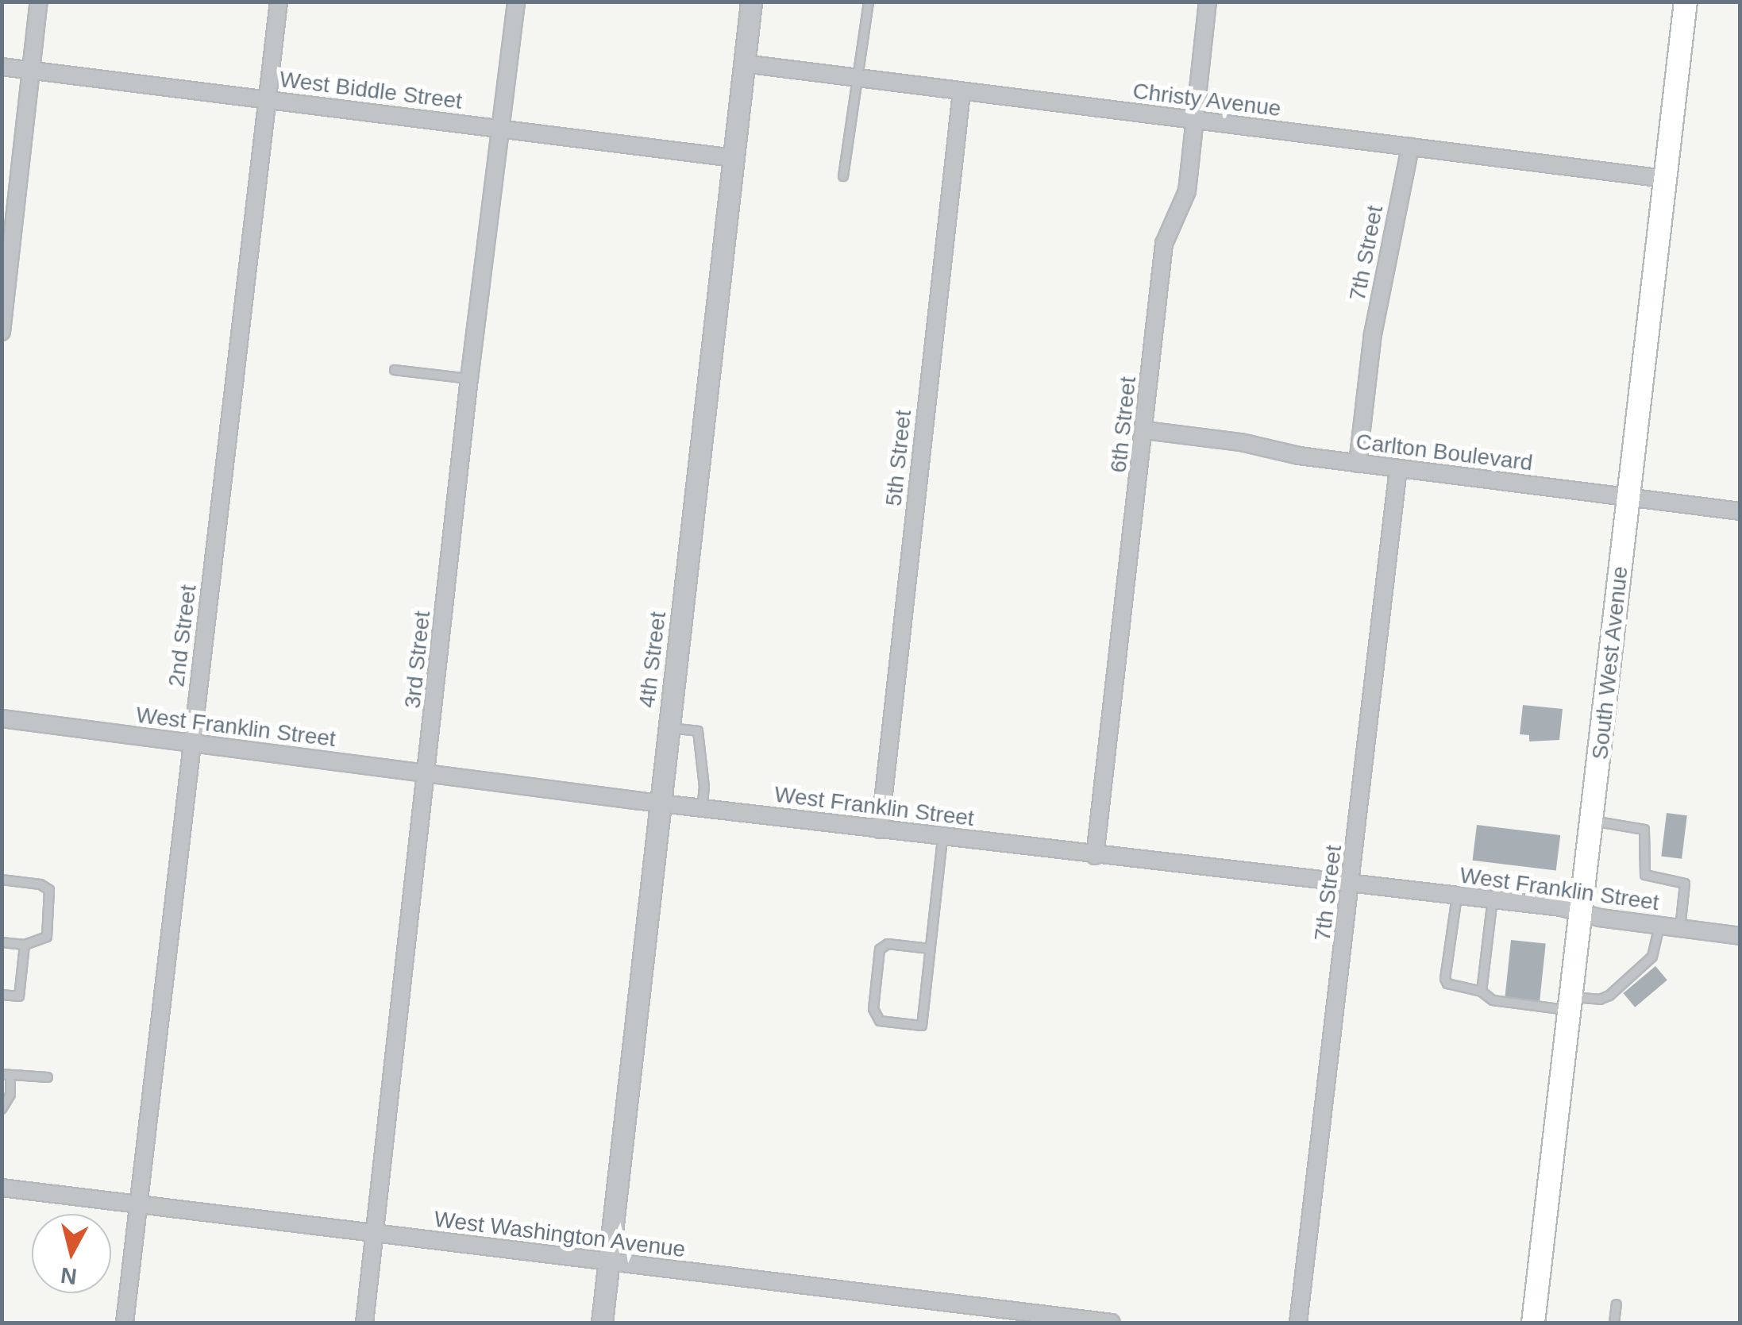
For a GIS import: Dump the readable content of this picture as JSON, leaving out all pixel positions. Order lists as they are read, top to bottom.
{
  "streets": {
    "main road": ["South West Avenue"],
    "street": [
      "West Biddle Street",
      "Christy Avenue",
      "7th Street",
      "6th Street",
      "Carlton Boulevard",
      "5th Street",
      "2nd Street",
      "3rd Street",
      "4th Street",
      "West Franklin Street",
      "West Washington Avenue"
    ]
  },
  "crossings": [
    ["West Biddle Street", "2nd Street"],
    ["West Biddle Street", "3rd Street"],
    ["West Biddle Street", "4th Street"],
    ["Christy Avenue", "7th Street"],
    ["Christy Avenue", "6th Street"],
    ["Christy Avenue", "5th Street"],
    ["Christy Avenue", "4th Street"],
    ["Christy Avenue", "South West Avenue"],
    ["7th Street", "Carlton Boulevard"],
    ["7th Street", "West Franklin Street"],
    ["6th Street", "Carlton Boulevard"],
    ["6th Street", "West Franklin Street"],
    ["Carlton Boulevard", "South West Avenue"],
    ["5th Street", "West Franklin Street"],
    ["2nd Street", "West Franklin Street"],
    ["2nd Street", "West Washington Avenue"],
    ["3rd Street", "West Franklin Street"],
    ["3rd Street", "West Washington Avenue"],
    ["4th Street", "West Franklin Street"],
    ["4th Street", "West Washington Avenue"],
    ["South West Avenue", "West Franklin Street"]
  ],
  "north": "bottom"
}
